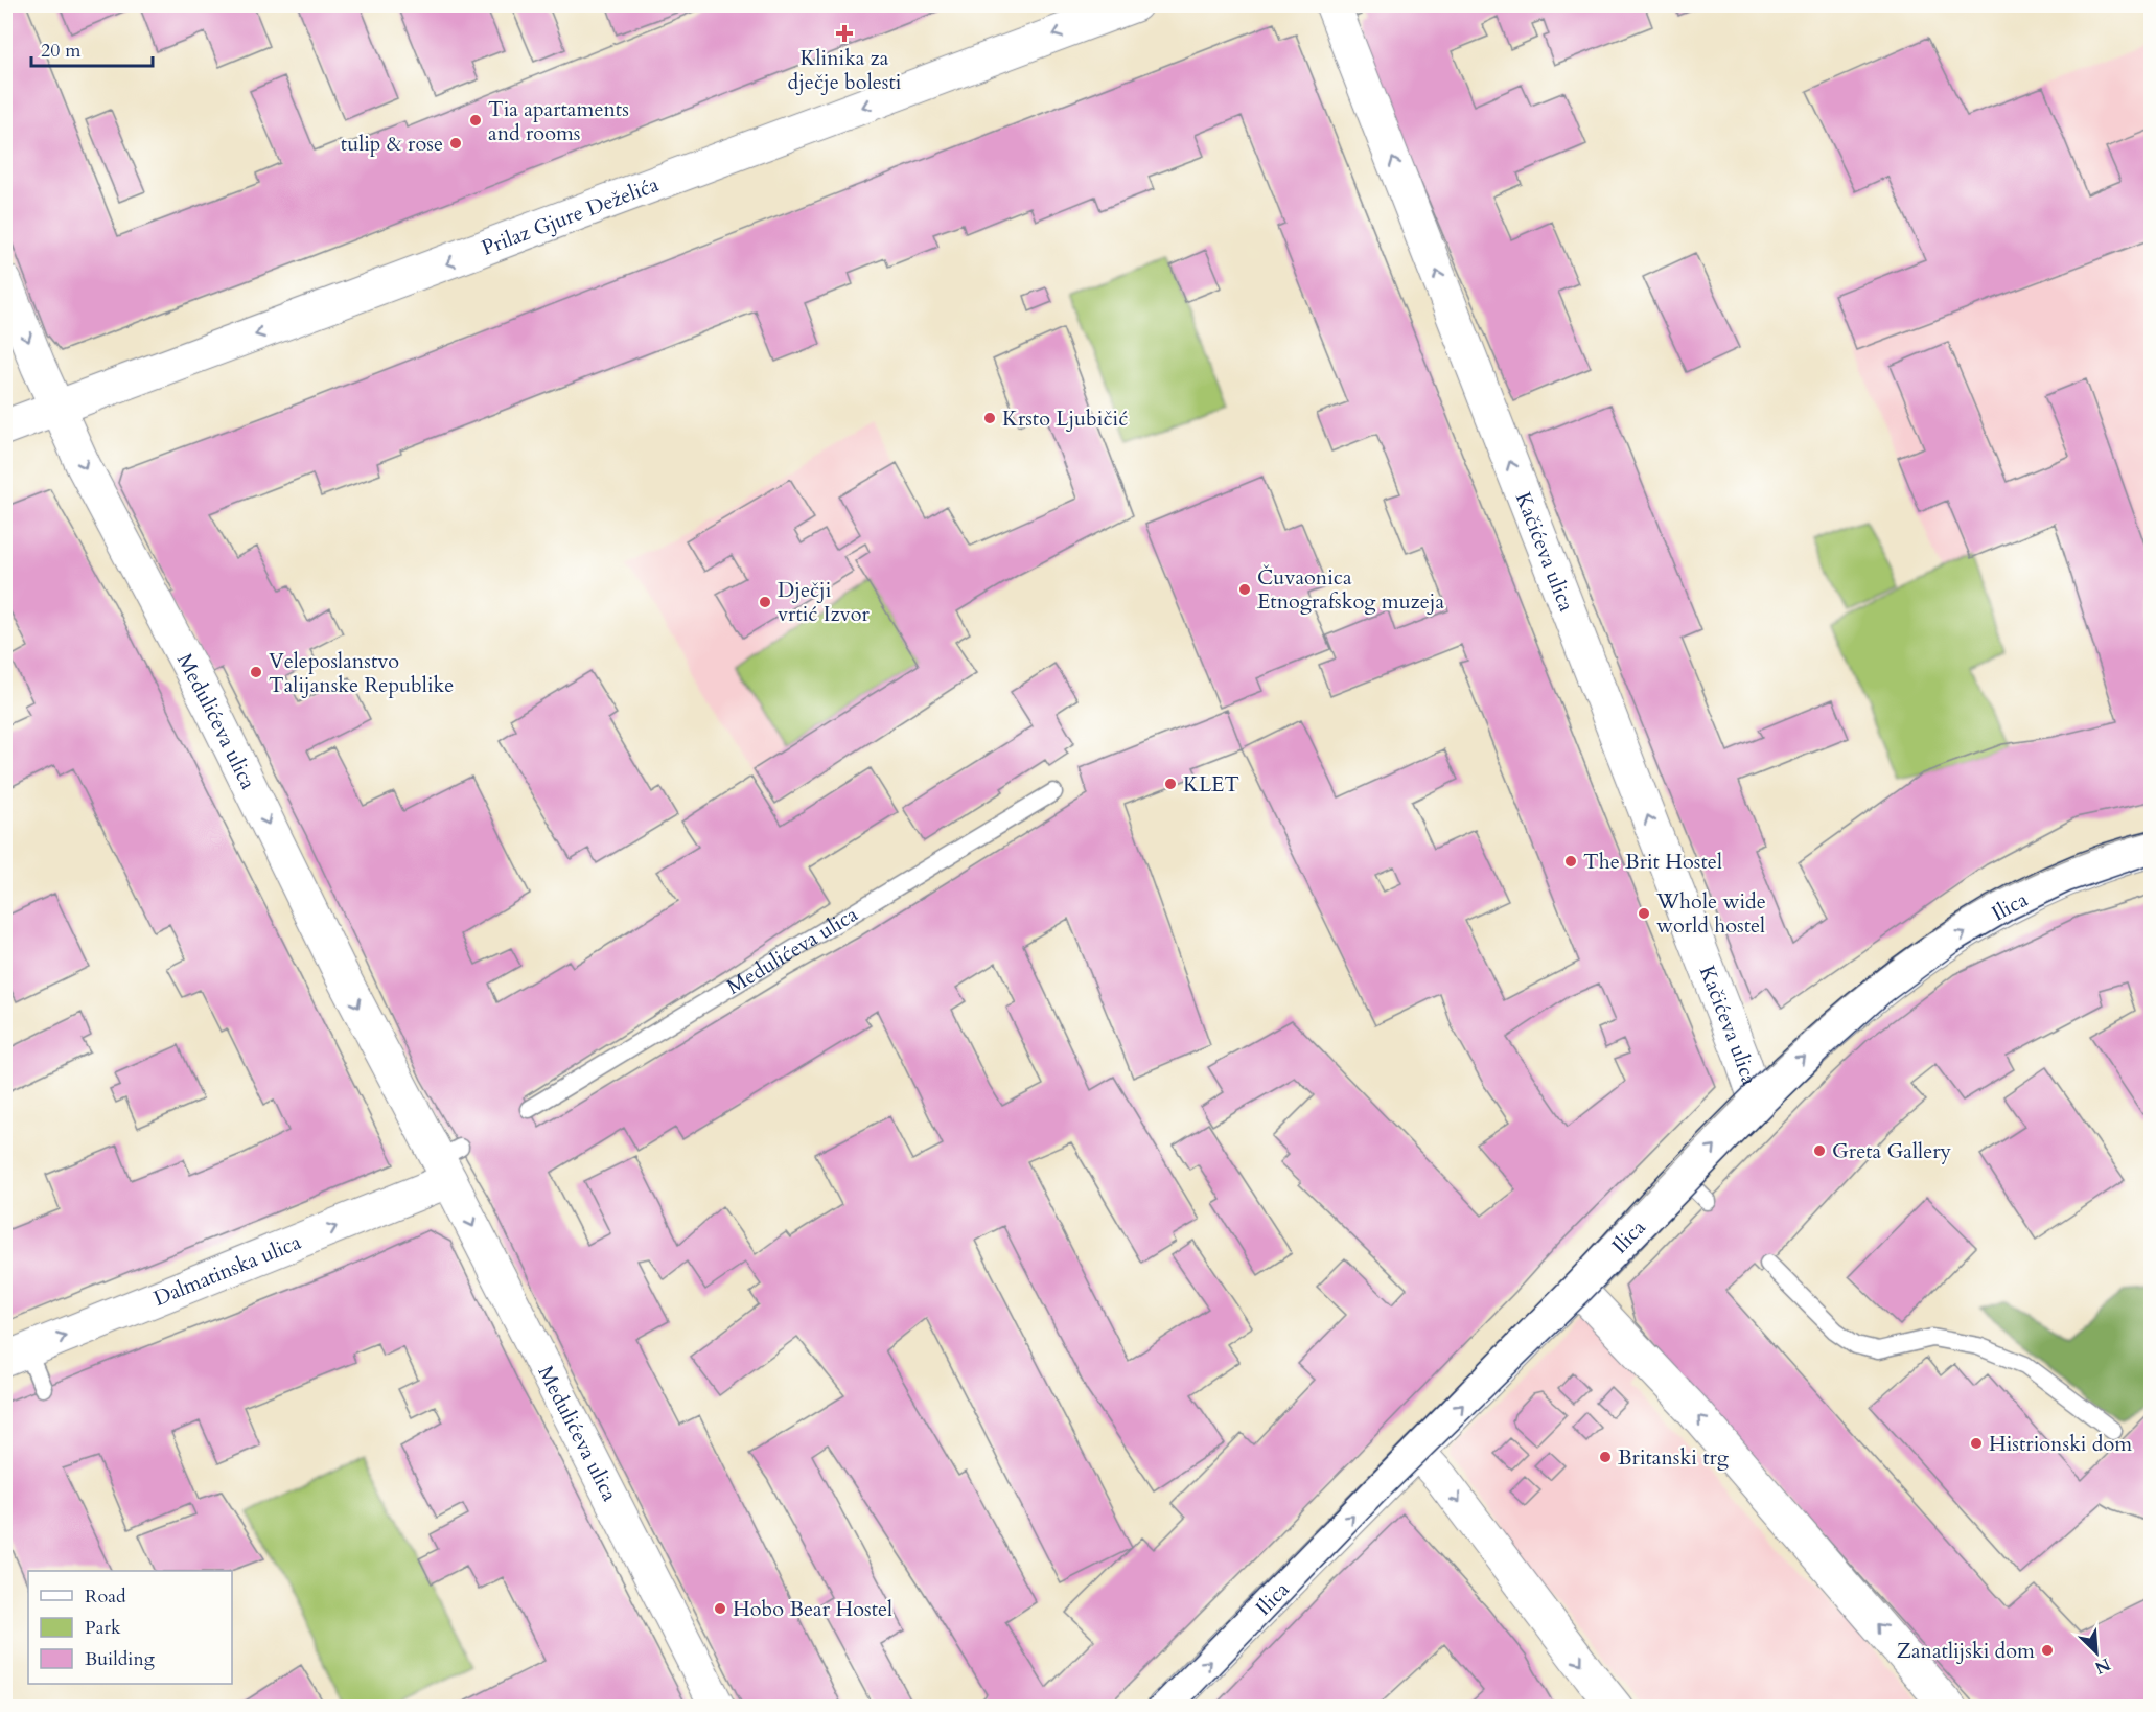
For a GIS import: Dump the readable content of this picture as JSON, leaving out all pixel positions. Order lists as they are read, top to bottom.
{
  "streets": {
    "street": [
      "Prilaz Gjure Deželića",
      "Kačićeva ulica",
      "Medulićeva ulica",
      "Ilica",
      "Dalmatinska ulica"
    ]
  },
  "crossings": [
    ["Prilaz Gjure Deželića", "Medulićeva ulica"],
    ["Kačićeva ulica", "Ilica"],
    ["Medulićeva ulica", "Dalmatinska ulica"]
  ],
  "one_way": [
    "Prilaz Gjure Deželića",
    "Kačićeva ulica",
    "Medulićeva ulica",
    "Ilica",
    "Dalmatinska ulica"
  ],
  "places": {
    "health": ["Klinika za dječje bolesti"],
    "other": [
      "Tia apartaments and rooms",
      "tulip & rose",
      "Krsto Ljubičić",
      "Čuvaonica Etnografskog muzeja",
      "Dječji vrtić Izvor",
      "Veleposlanstvo Talijanske Republike",
      "KLET",
      "The Brit Hostel",
      "Whole wide world hostel",
      "Greta Gallery",
      "Histrionski dom",
      "Britanski trg",
      "Hobo Bear Hostel",
      "Zanatlijski dom"
    ]
  },
  "legend": ["Road", "Park", "Building"],
  "scale_bar": "20 m",
  "north": "bottom right"
}
